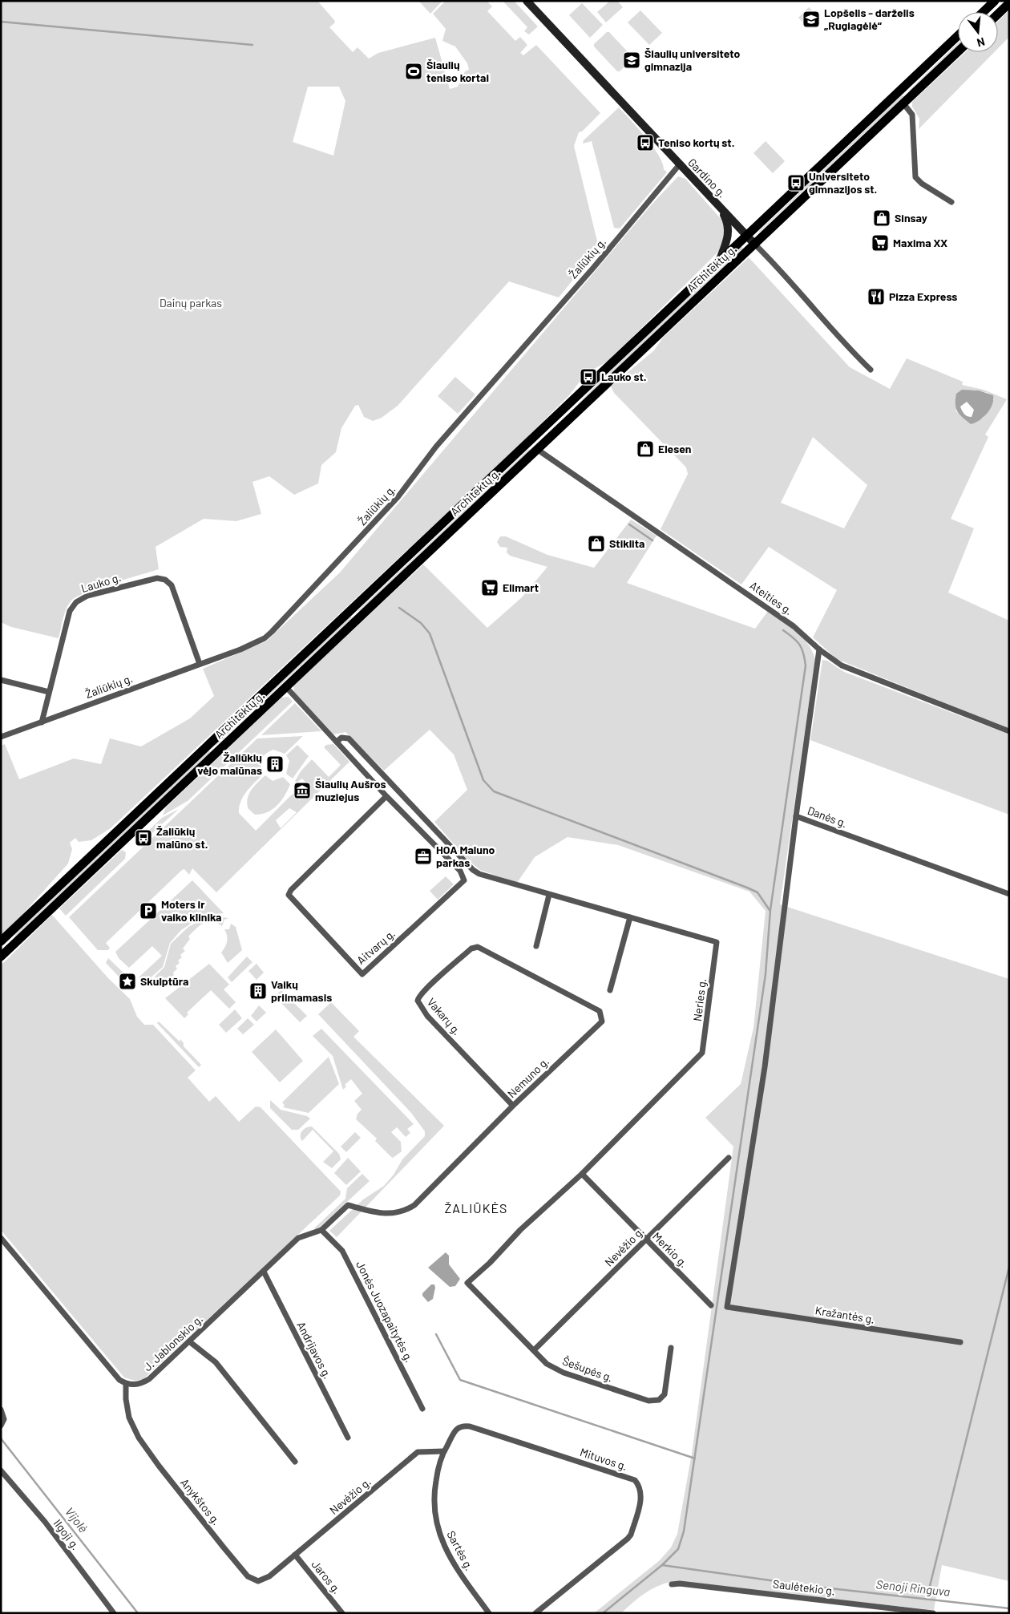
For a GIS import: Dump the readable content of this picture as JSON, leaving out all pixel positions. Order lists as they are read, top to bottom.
{
  "streets": {
    "main road": ["Gardino g.", "Architektų g."],
    "street": [
      "Žaliūkių g.",
      "Lauko g.",
      "Ateities g.",
      "Danės g.",
      "Aitvarų g.",
      "Neries g.",
      "Vakarų g.",
      "Nemuno g.",
      "Nevėžio g.",
      "Merkio g.",
      "Jonės Juozapaitytės g.",
      "Kražantės g.",
      "J. Jablonskio g.",
      "Andrijavos g.",
      "Šešupės g.",
      "Mituvos g.",
      "Anykštos g.",
      "Ilgoji g.",
      "Sartės g.",
      "Jaros g.",
      "Saulėtekio g."
    ]
  },
  "crossings": [
    ["Gardino g.", "Žaliūkių g."],
    ["Gardino g.", "Architektų g."],
    ["Žaliūkių g.", "Lauko g."],
    ["Architektų g.", "Ateities g."],
    ["Architektų g.", "Aitvarų g."],
    ["Ateities g.", "Danės g."],
    ["Danės g.", "Kražantės g."],
    ["Aitvarų g.", "Neries g."],
    ["Neries g.", "Merkio g."],
    ["Neries g.", "Šešupės g."],
    ["Vakarų g.", "Nemuno g."],
    ["Nemuno g.", "Jonės Juozapaitytės g."],
    ["Nemuno g.", "J. Jablonskio g."],
    ["Nevėžio g.", "Merkio g."],
    ["Nevėžio g.", "Šešupės g."],
    ["Nevėžio g.", "Anykštos g."],
    ["Nevėžio g.", "Sartės g."],
    ["Nevėžio g.", "Jaros g."],
    ["Jonės Juozapaitytės g.", "J. Jablonskio g."],
    ["J. Jablonskio g.", "Andrijavos g."],
    ["J. Jablonskio g.", "Anykštos g."],
    ["Mituvos g.", "Sartės g."],
    ["Anykštos g.", "Jaros g."]
  ],
  "districts": ["ŽALIŪKĖS"],
  "water": ["Vijolė", "Senoji Ringuva"],
  "parks": ["Dainų parkas"],
  "places": {
    "school or university": ["Lopšelis - darželis „Rugiagėlė“", "Šiaulių universiteto gimnazija"],
    "sports": ["Šiaulių teniso kortai"],
    "bus stop": [
      "Teniso kortų st.",
      "Universiteto gimnazijos st.",
      "Lauko st.",
      "Žaliūkių malūno st."
    ],
    "shop": ["Sinsay", "Elesen", "Stiklita"],
    "supermarket": ["Maxima XX", "Elimart"],
    "restaurant": ["Pizza Express"],
    "building": ["Žaliūkių vėjo malūnas", "Vaikų priimamasis"],
    "museum": ["Šiaulių Aušros muziejus"],
    "office": ["HOA Maluno parkas"],
    "parking": ["Moters ir vaiko klinika"],
    "place": ["Skulptūra"]
  },
  "north": "bottom"
}
